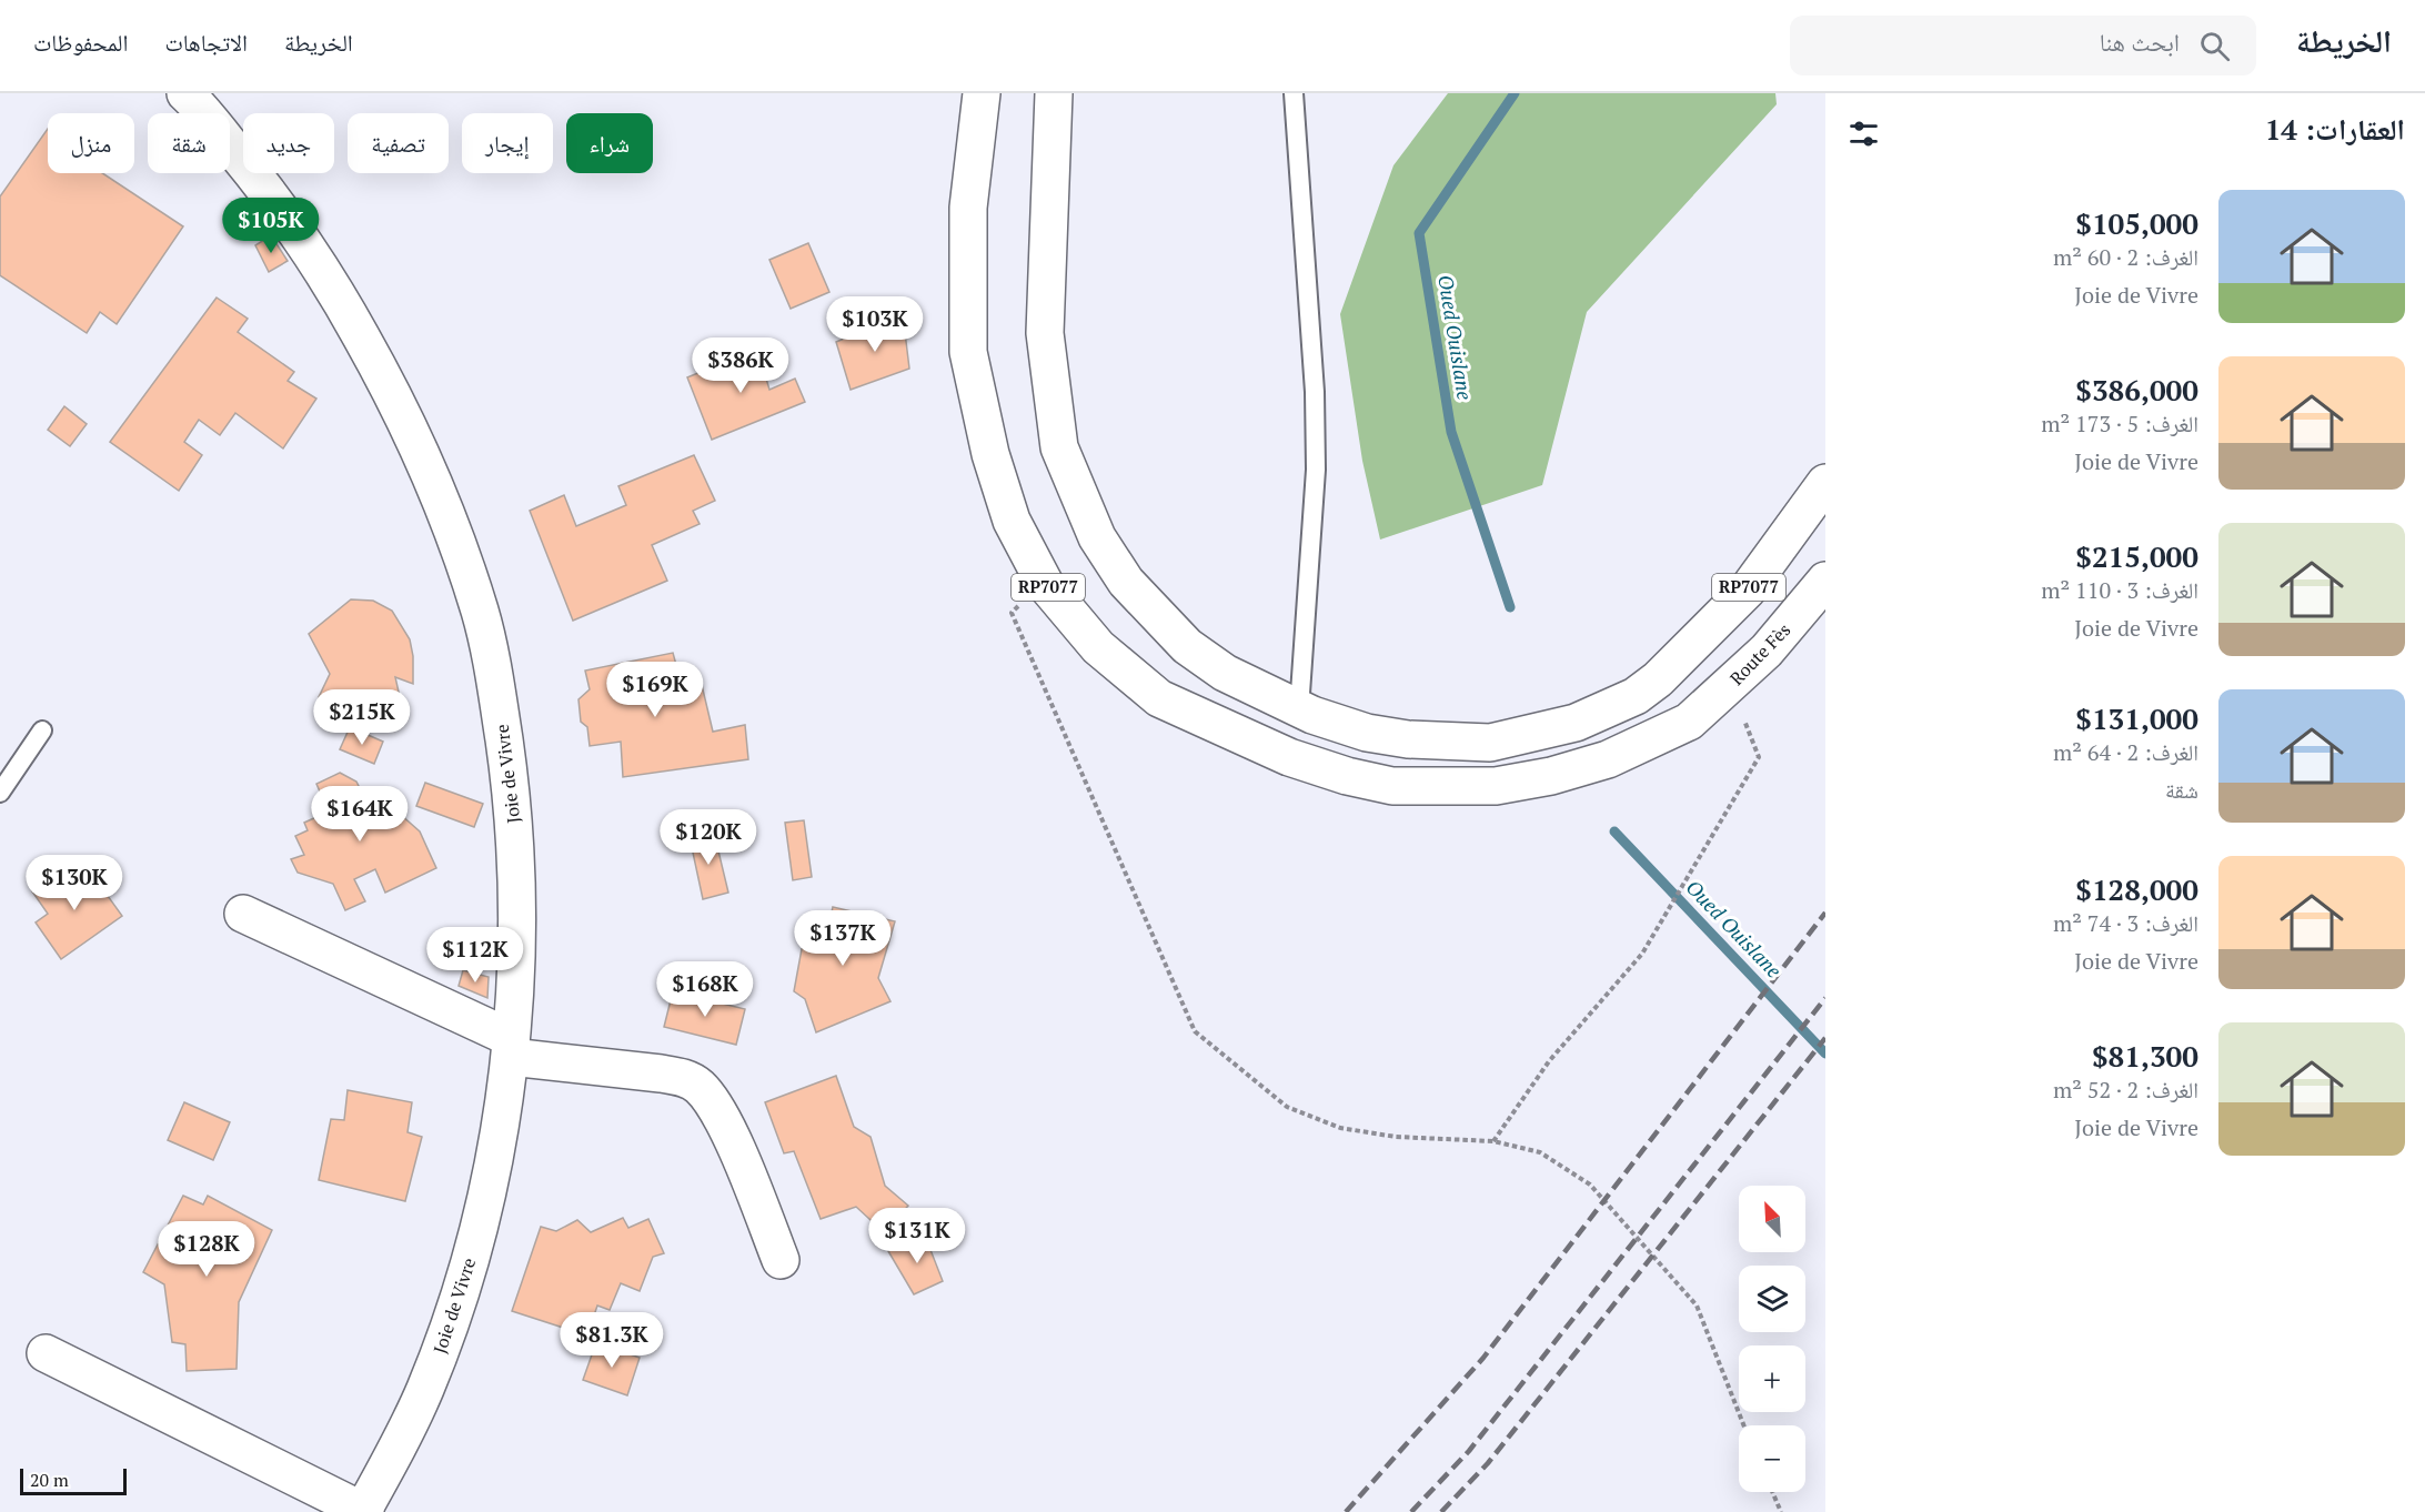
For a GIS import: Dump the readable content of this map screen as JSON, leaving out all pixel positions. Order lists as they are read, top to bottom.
{
  "streets": {
    "main road": ["RP7077", "Route Fès", "Joie de Vivre"]
  },
  "crossings": [
    ["RP7077", "Route Fès"]
  ],
  "water": ["Oued Ouislane"],
  "scale_bar": "20 m",
  "north": "top left",
  "page": {
    "header": "الخريطة",
    "search": "ابحث هنا",
    "nav": ["الخريطة", "الاتجاهات", "المحفوظات"],
    "heading": "العقارات: 14",
    "chip": [
      "شراء",
      "إيجار",
      "تصفية",
      "جديد",
      "شقة",
      "منزل"
    ],
    "list": [
      {
        "name": "$105,000",
        "note": "الغرف: 2 · 60 m² · Joie de Vivre"
      },
      {
        "name": "$386,000",
        "note": "الغرف: 5 · 173 m² · Joie de Vivre"
      },
      {
        "name": "$215,000",
        "note": "الغرف: 3 · 110 m² · Joie de Vivre"
      },
      {
        "name": "$131,000",
        "note": "الغرف: 2 · 64 m² · شقة"
      },
      {
        "name": "$128,000",
        "note": "الغرف: 3 · 74 m² · Joie de Vivre"
      },
      {
        "name": "$81,300",
        "note": "الغرف: 2 · 52 m² · Joie de Vivre"
      }
    ],
    "price": [
      "$105K",
      "$103K",
      "$386K",
      "$169K",
      "$215K",
      "$164K",
      "$120K",
      "$130K",
      "$137K",
      "$112K",
      "$168K",
      "$131K",
      "$128K",
      "$81.3K"
    ],
    "map_buttons": ["+", "−"],
    "scale": "20 m"
  }
}
